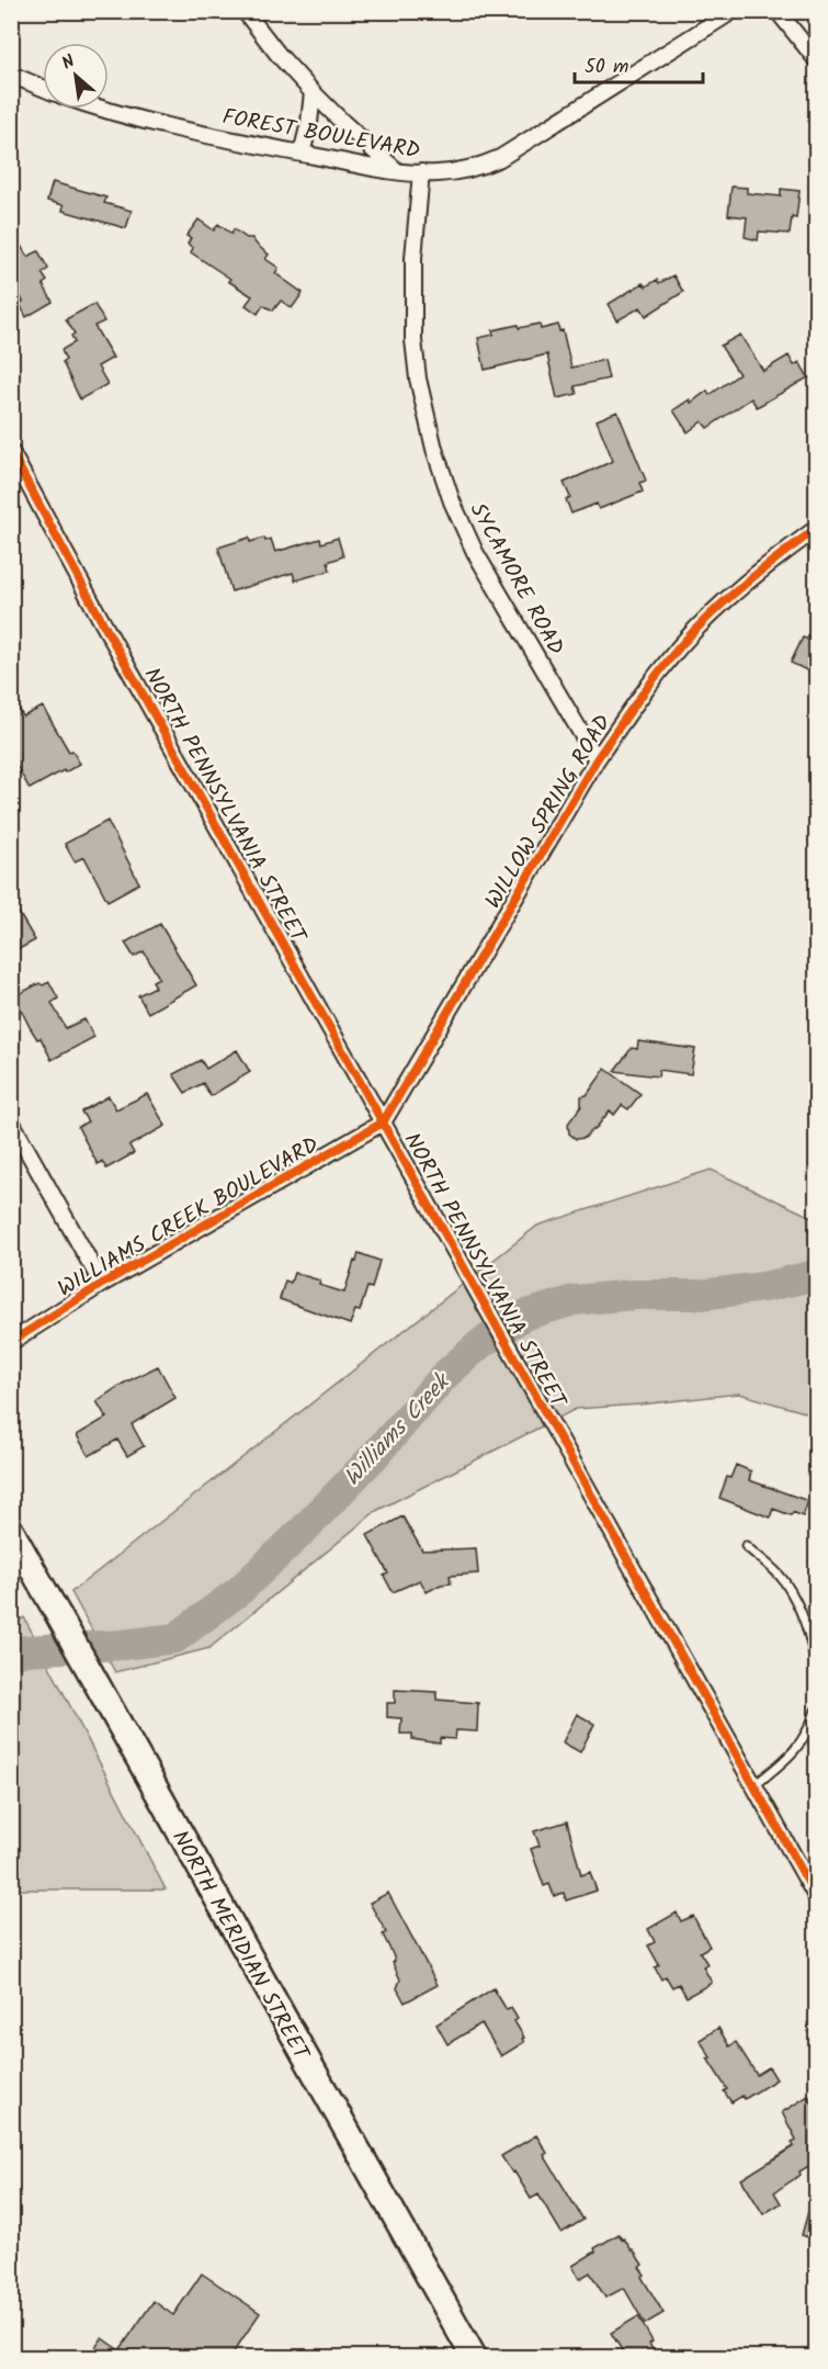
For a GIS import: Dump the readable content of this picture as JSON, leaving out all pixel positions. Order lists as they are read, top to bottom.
{
  "streets": {
    "main road": ["NORTH MERIDIAN STREET"],
    "street": [
      "FOREST BOULEVARD",
      "SYCAMORE ROAD",
      "NORTH PENNSYLVANIA STREET",
      "WILLOW SPRING ROAD",
      "WILLIAMS CREEK BOULEVARD"
    ]
  },
  "crossings": [
    ["FOREST BOULEVARD", "SYCAMORE ROAD"],
    ["SYCAMORE ROAD", "WILLOW SPRING ROAD"],
    ["NORTH PENNSYLVANIA STREET", "WILLOW SPRING ROAD"],
    ["NORTH PENNSYLVANIA STREET", "WILLIAMS CREEK BOULEVARD"],
    ["WILLOW SPRING ROAD", "WILLIAMS CREEK BOULEVARD"]
  ],
  "water": ["Williams Creek"],
  "scale_bar": "50 m",
  "north": "top left"
}
